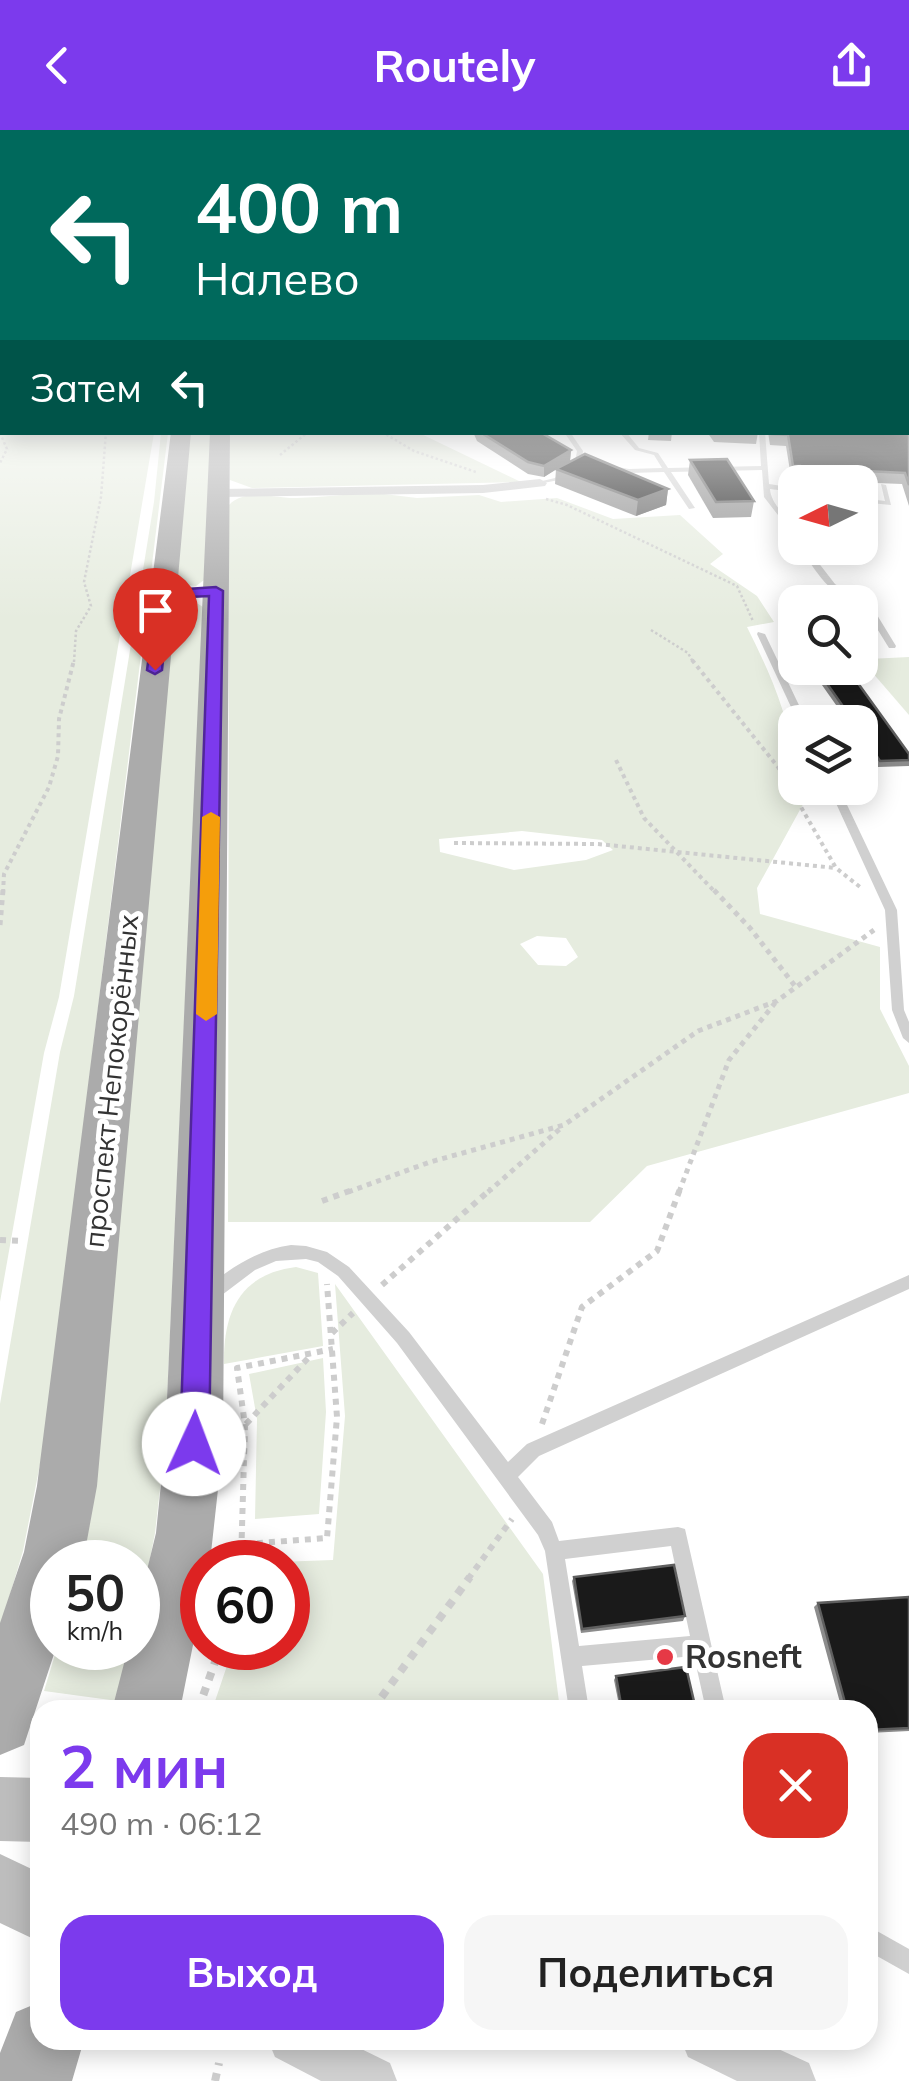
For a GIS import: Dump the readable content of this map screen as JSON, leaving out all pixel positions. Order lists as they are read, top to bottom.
{
  "streets": {
    "main road": ["проспект Непокорённых"]
  },
  "places": ["Rosneft"],
  "north": "left",
  "page": {
    "header": "Routely",
    "turn": ["400 m", "Налево"],
    "then": "Затем",
    "speed": "50 km/h",
    "limit": "60",
    "heading": ["2 мин", "490 m · 06:12"],
    "buttons": ["Выход", "Поделиться"]
  }
}
